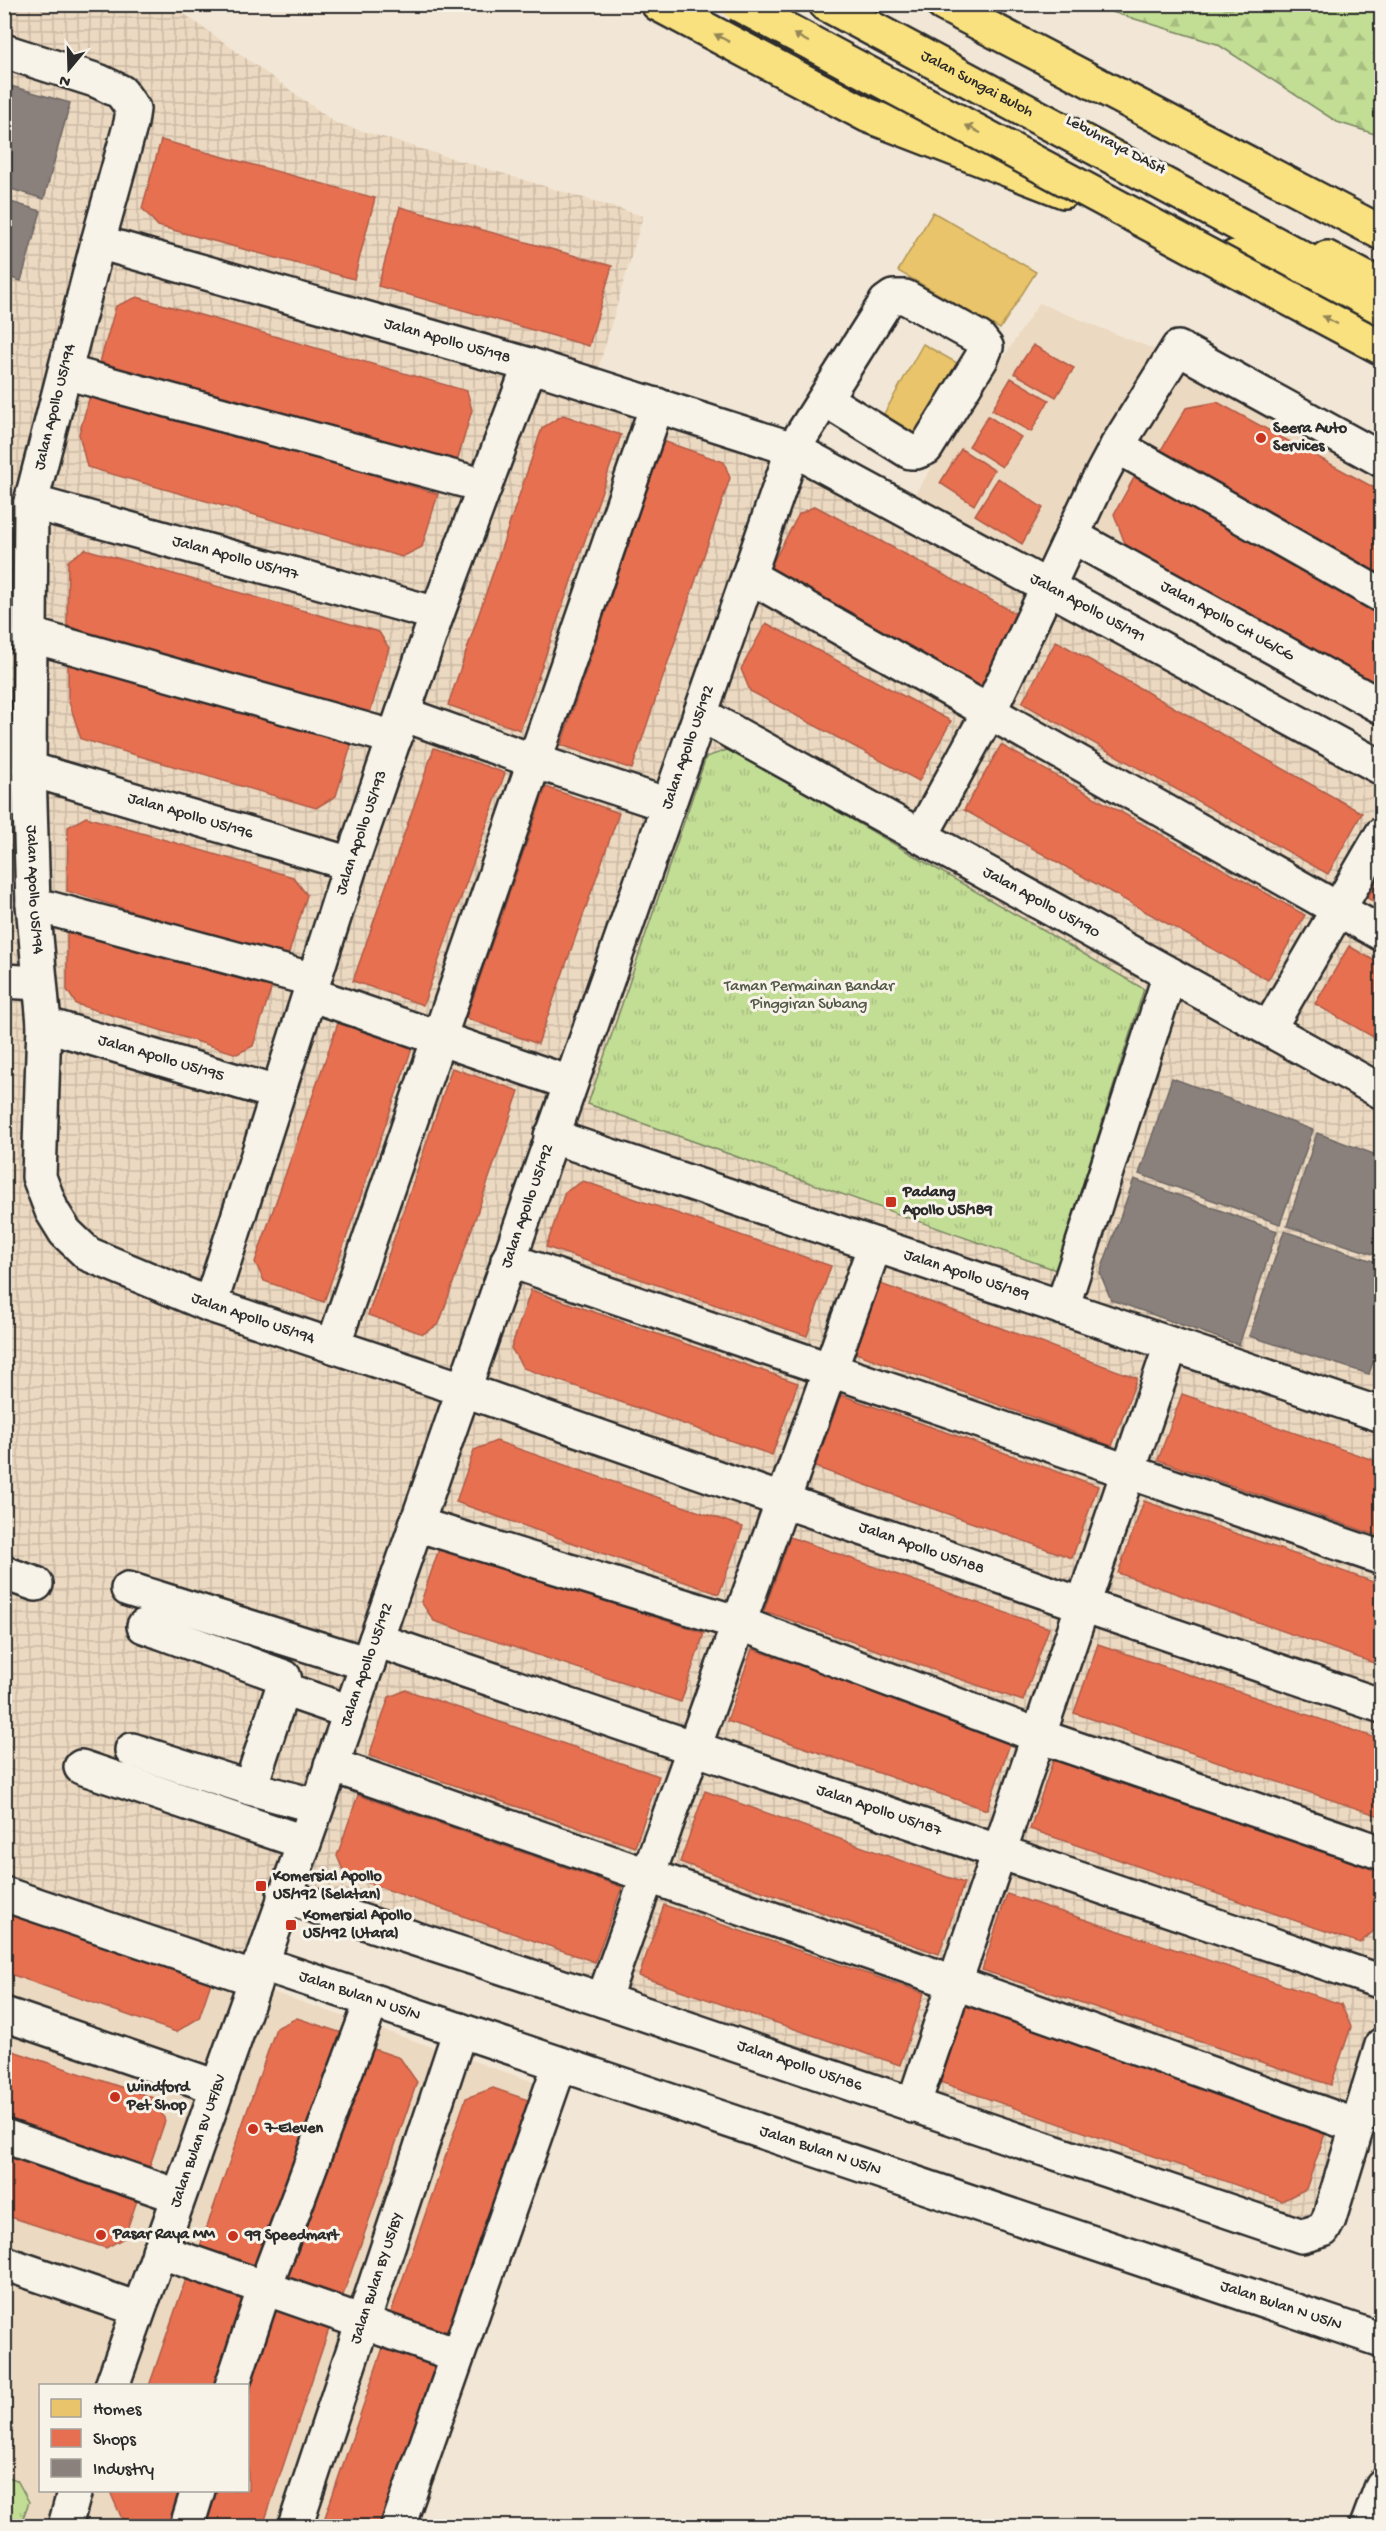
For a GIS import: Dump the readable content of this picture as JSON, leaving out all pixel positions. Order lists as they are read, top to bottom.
{
  "streets": {
    "highway": ["Jalan Sungai Buloh", "Lebuhraya DASH"],
    "street": [
      "Jalan Apollo U5/198",
      "Jalan Apollo U5/194",
      "Jalan Apollo U5/197",
      "Jalan Apollo U5/191",
      "Jalan Apollo CH UG/CG",
      "Jalan Apollo U5/192",
      "Jalan Apollo U5/196",
      "Jalan Apollo U5/193",
      "Jalan Apollo U5/190",
      "Jalan Apollo U5/195",
      "Jalan Apollo U5/189",
      "Jalan Apollo U5/188",
      "Jalan Apollo U5/187",
      "Jalan Bulan N U5/N",
      "Jalan Apollo U5/186",
      "Jalan Bulan BV UF/BV",
      "Jalan Bulan BY U5/BY"
    ]
  },
  "crossings": [
    ["Jalan Apollo U5/198", "Jalan Apollo U5/194"],
    ["Jalan Apollo U5/198", "Jalan Apollo U5/191"],
    ["Jalan Apollo U5/198", "Jalan Apollo U5/192"],
    ["Jalan Apollo U5/198", "Jalan Apollo U5/193"],
    ["Jalan Apollo U5/194", "Jalan Apollo U5/197"],
    ["Jalan Apollo U5/194", "Jalan Apollo U5/192"],
    ["Jalan Apollo U5/194", "Jalan Apollo U5/196"],
    ["Jalan Apollo U5/194", "Jalan Apollo U5/193"],
    ["Jalan Apollo U5/194", "Jalan Apollo U5/195"],
    ["Jalan Apollo U5/194", "Jalan Apollo U5/188"],
    ["Jalan Apollo U5/197", "Jalan Apollo U5/193"],
    ["Jalan Apollo U5/191", "Jalan Apollo U5/192"],
    ["Jalan Apollo U5/192", "Jalan Apollo U5/190"],
    ["Jalan Apollo U5/192", "Jalan Apollo U5/189"],
    ["Jalan Apollo U5/192", "Jalan Apollo U5/188"],
    ["Jalan Apollo U5/192", "Jalan Apollo U5/187"],
    ["Jalan Apollo U5/192", "Jalan Bulan N U5/N"],
    ["Jalan Apollo U5/192", "Jalan Apollo U5/186"],
    ["Jalan Apollo U5/192", "Jalan Bulan BV UF/BV"],
    ["Jalan Apollo U5/196", "Jalan Apollo U5/193"],
    ["Jalan Apollo U5/193", "Jalan Apollo U5/195"],
    ["Jalan Bulan N U5/N", "Jalan Bulan BV UF/BV"],
    ["Jalan Bulan N U5/N", "Jalan Bulan BY U5/BY"]
  ],
  "parks": ["Taman Permainan Bandar Pinggiran Subang"],
  "places": {
    "other": [
      "Seera Auto Services",
      "Windford Pet Shop",
      "7-Eleven",
      "Pasar Raya MM",
      "99 Speedmart"
    ],
    "transit": ["Padang Apollo U5/189", "Komersial Apollo U5/192 (Selatan)", "Komersial Apollo U5/192 (Utara)"]
  },
  "legend": ["Homes", "Shops", "Industry"],
  "north": "bottom"
}
